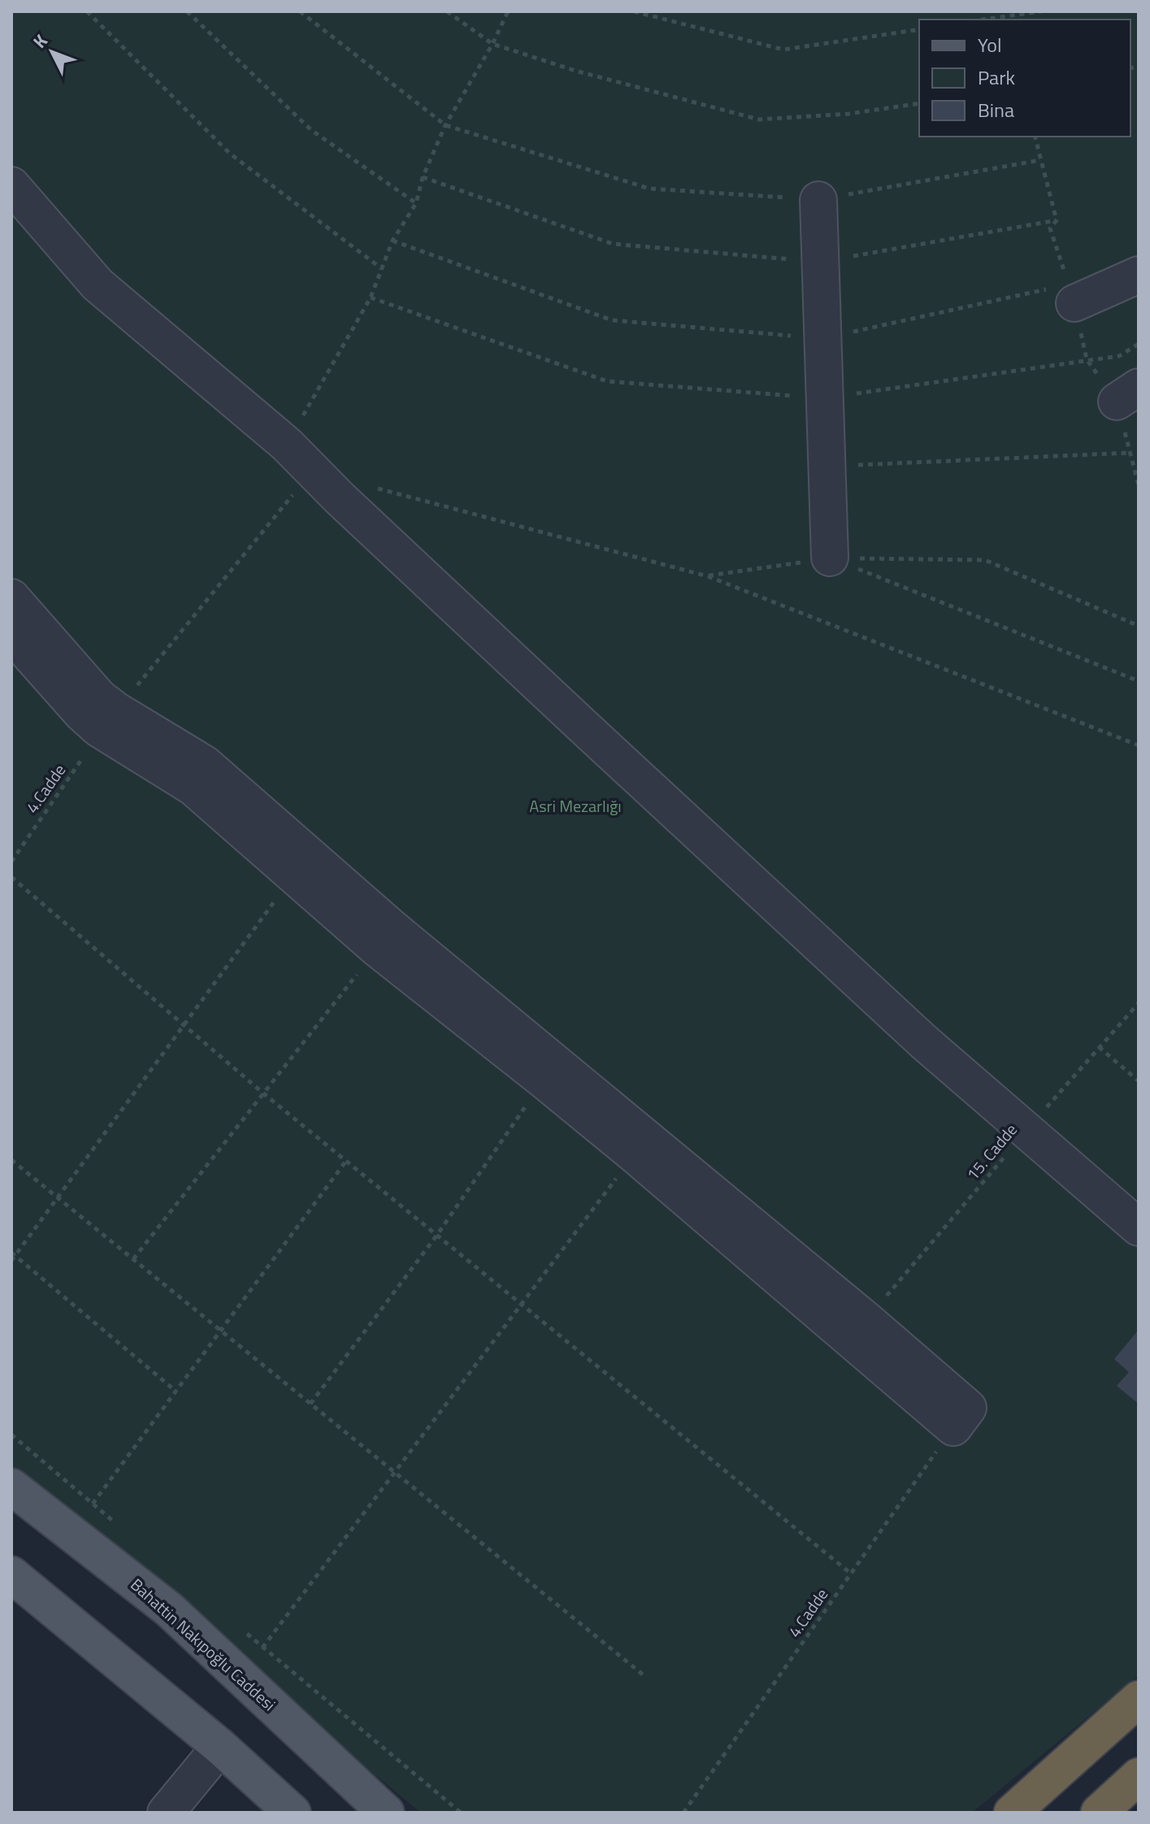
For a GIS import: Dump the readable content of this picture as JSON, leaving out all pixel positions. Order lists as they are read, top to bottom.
{
  "streets": {
    "main road": ["Bahattin Nakıpoğlu Caddesi"],
    "path": ["4.Cadde", "15. Cadde"]
  },
  "parks": ["Asri Mezarlığı"],
  "legend": ["Yol", "Park", "Bina"],
  "north": "top left"
}
